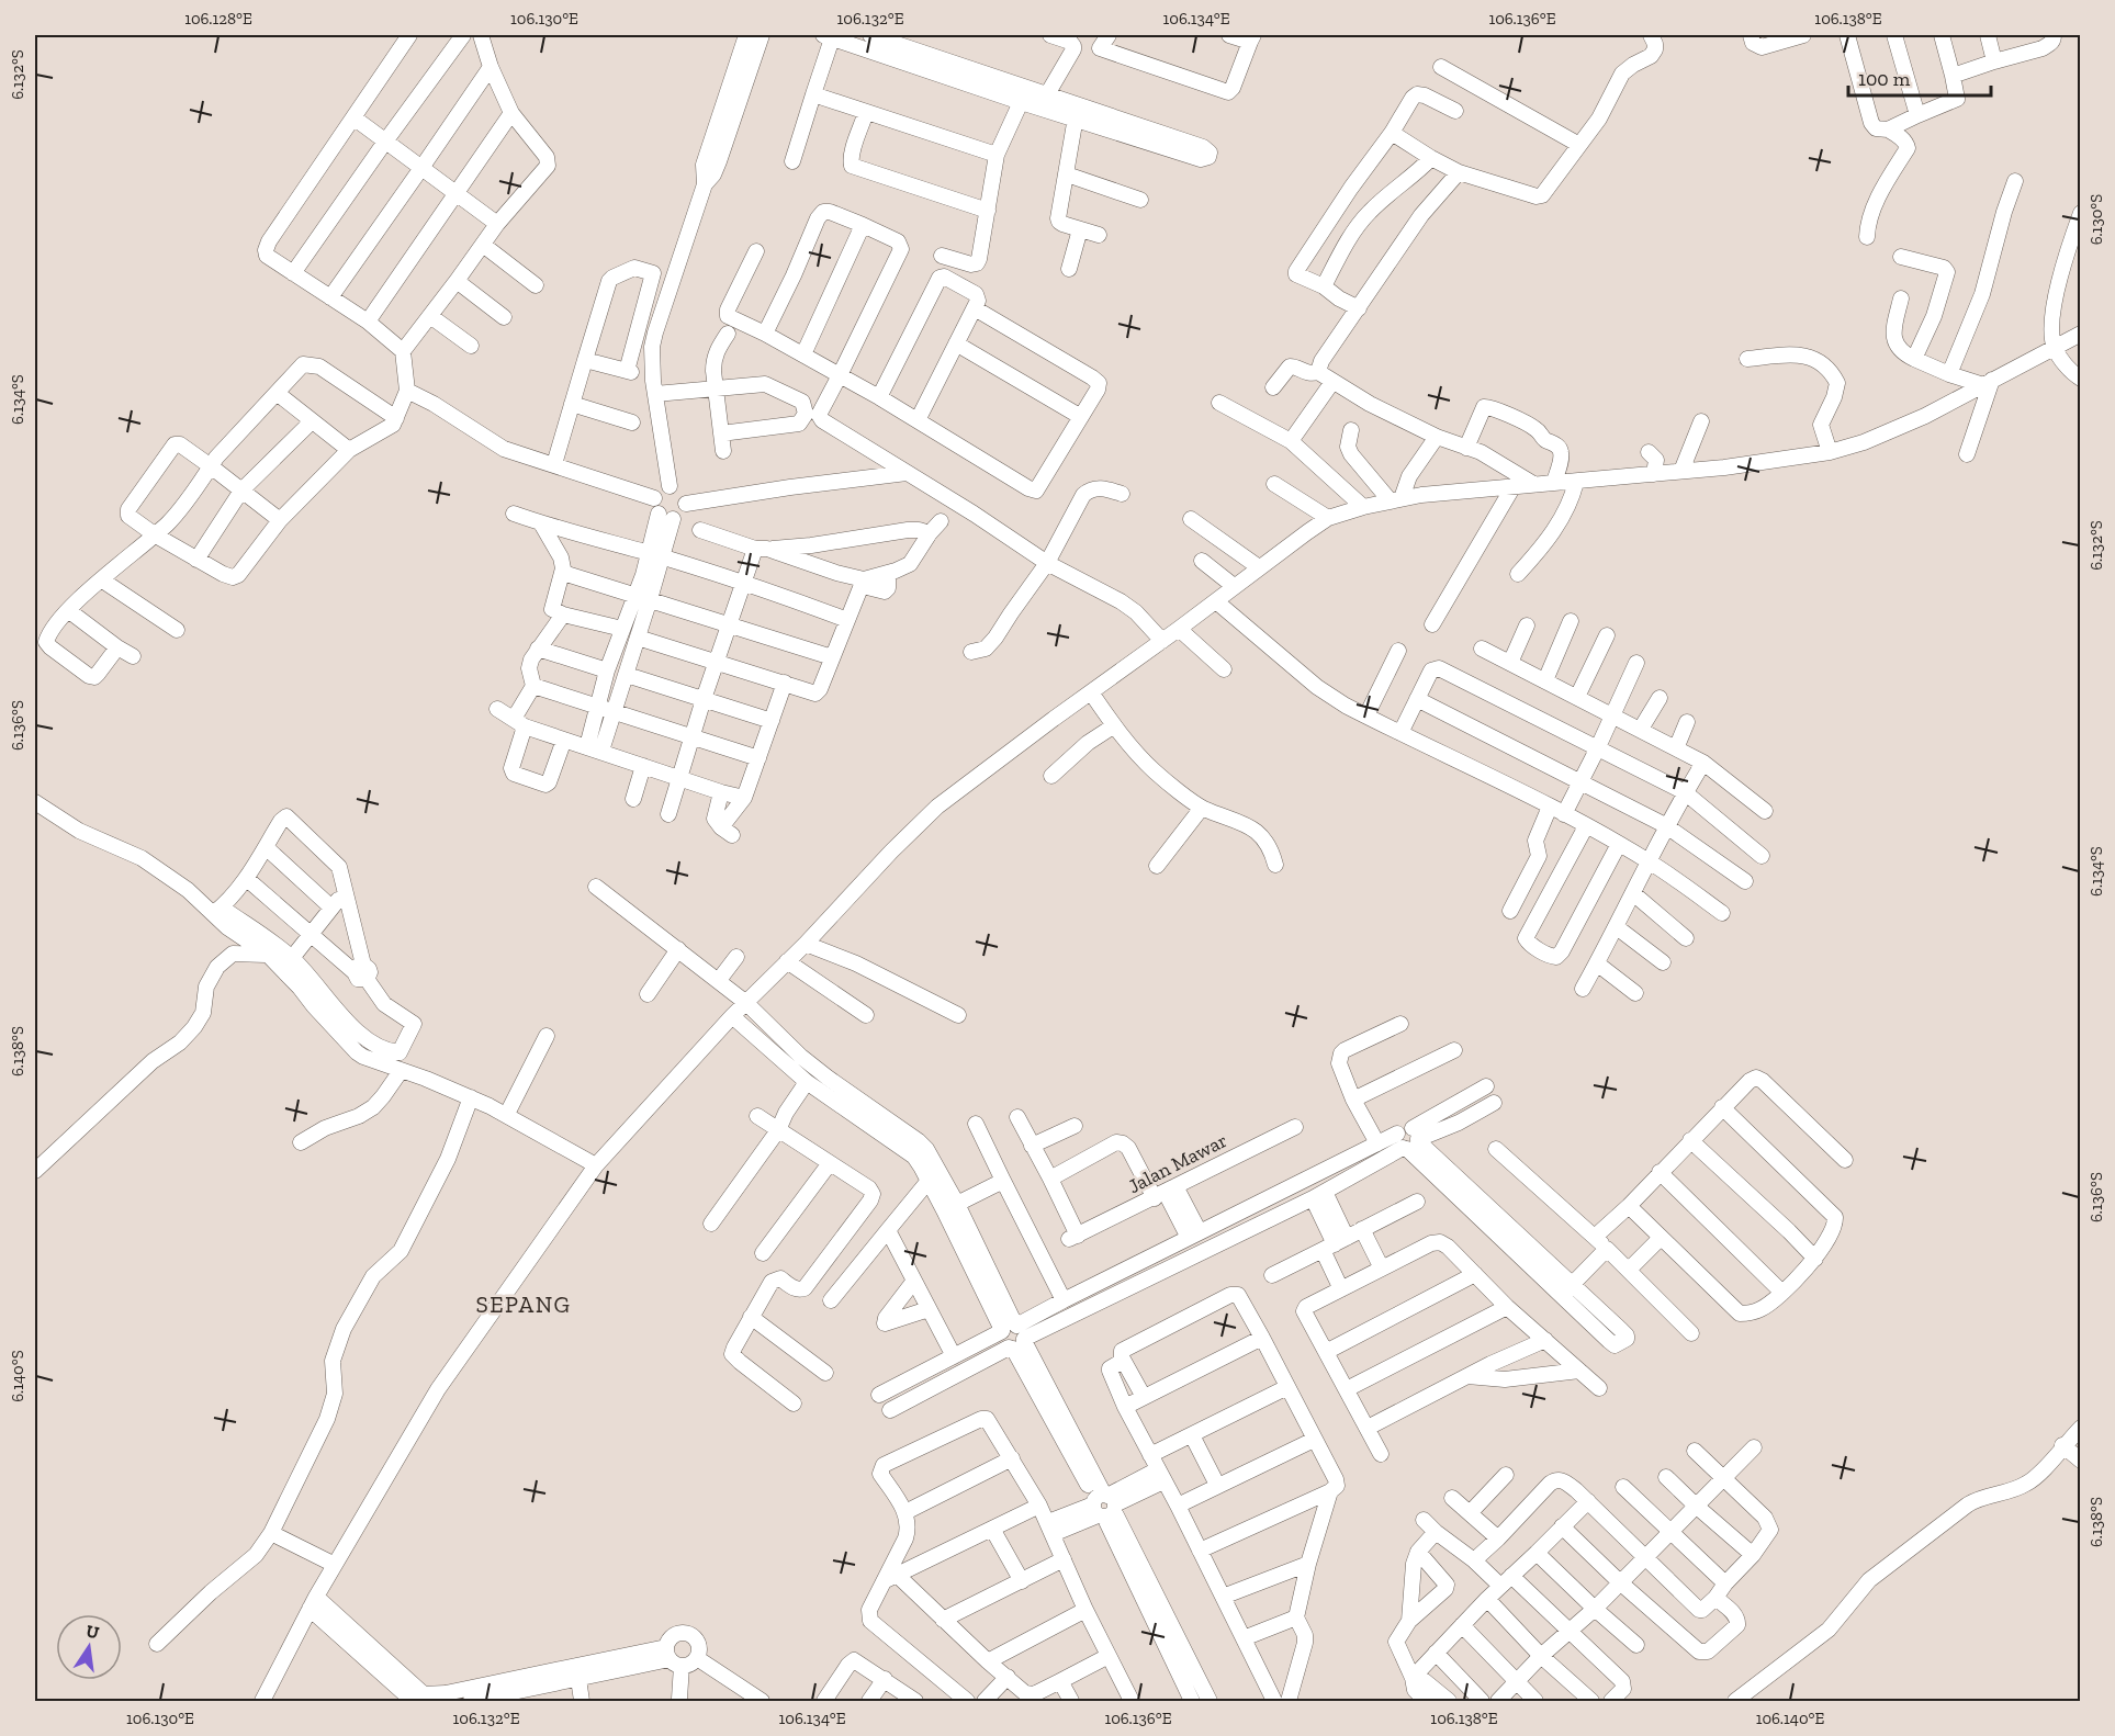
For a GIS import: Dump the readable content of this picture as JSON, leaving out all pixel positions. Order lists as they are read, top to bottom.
{
  "streets": {
    "street": ["Jalan Mawar"]
  },
  "districts": ["SEPANG"],
  "scale_bar": "100 m",
  "north": "top",
  "coordinates": [
    "106.128°E",
    "106.130°E",
    "106.132°E",
    "106.134°E",
    "106.136°E",
    "106.138°E",
    "6.132°S",
    "6.130°S",
    "6.134°S",
    "6.136°S",
    "6.138°S",
    "6.140°S",
    "106.140°E"
  ]
}
